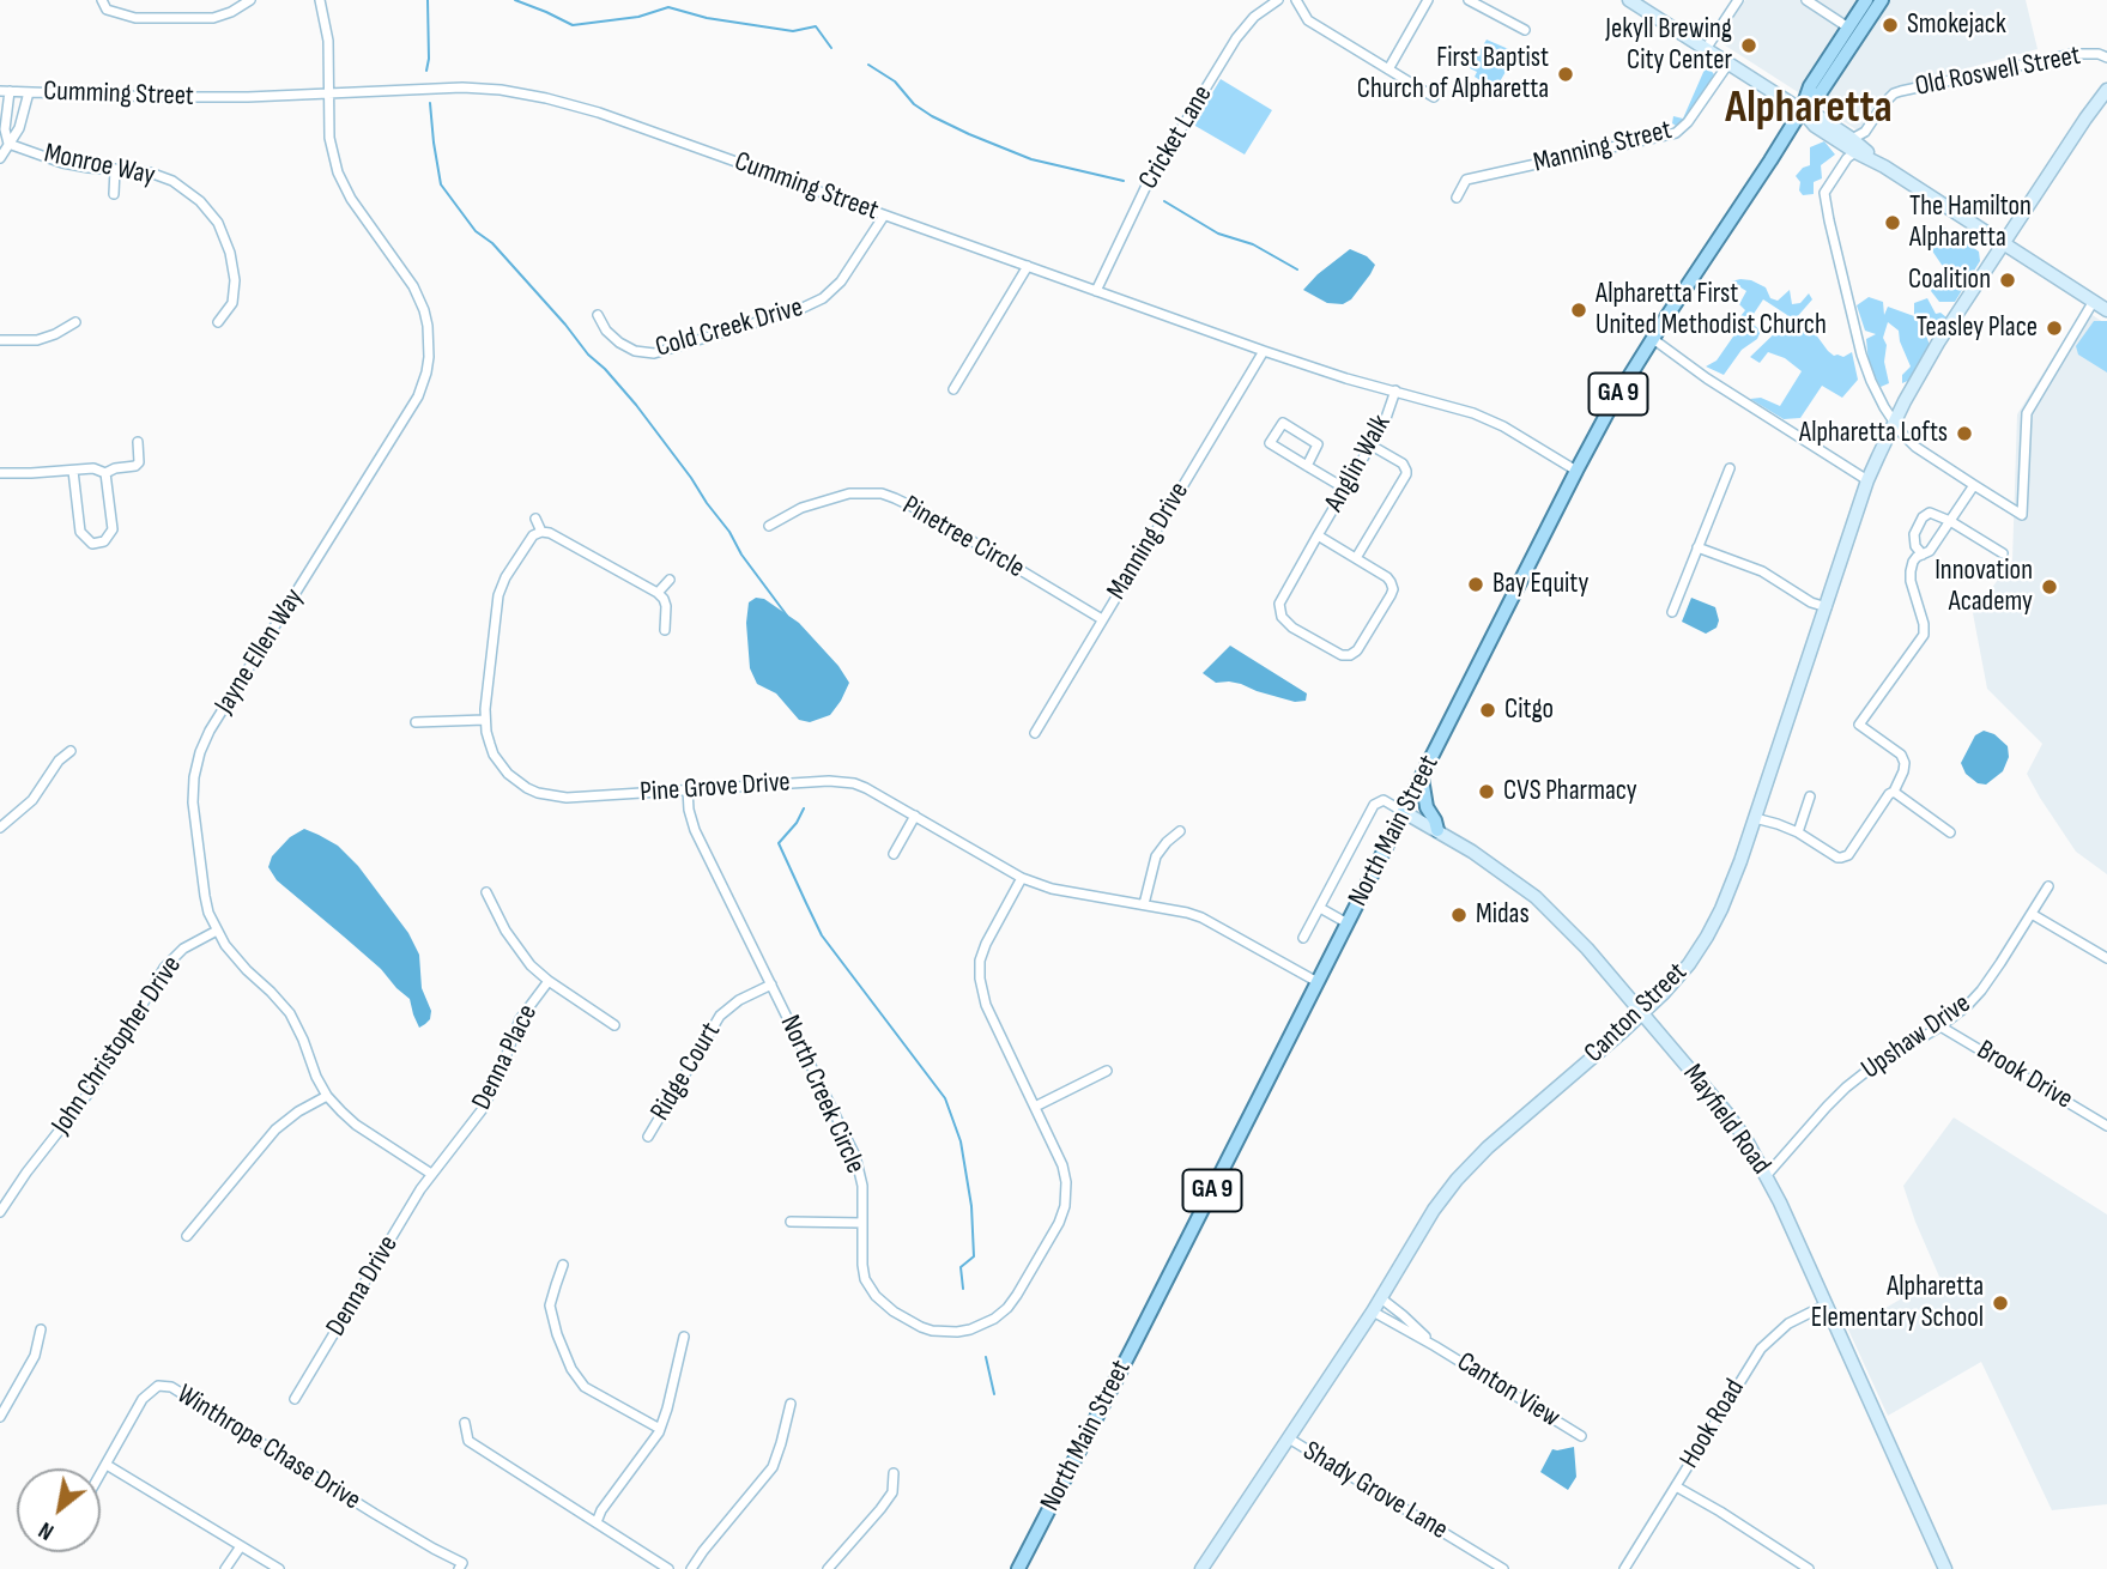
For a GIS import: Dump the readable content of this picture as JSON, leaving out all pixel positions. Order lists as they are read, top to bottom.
{
  "streets": {
    "main road": ["GA 9", "North Main Street"],
    "street": [
      "Old Roswell Street",
      "Cumming Street",
      "Cricket Lane",
      "Manning Street",
      "Monroe Way",
      "Cold Creek Drive",
      "Anglin Walk",
      "Pinetree Circle",
      "Manning Drive",
      "Jayne Ellen Way",
      "Pine Grove Drive",
      "Canton Street",
      "Upshaw Drive",
      "John Christopher Drive",
      "Denna Place",
      "Ridge Court",
      "Brook Drive",
      "North Creek Circle",
      "Mayfield Road",
      "Denna Drive",
      "Canton View",
      "Hook Road",
      "Winthrope Chase Drive",
      "Shady Grove Lane"
    ]
  },
  "crossings": [
    ["Cumming Street", "Cricket Lane"],
    ["Cumming Street", "Cold Creek Drive"],
    ["Cumming Street", "Anglin Walk"],
    ["Cumming Street", "Manning Drive"],
    ["Cumming Street", "Jayne Ellen Way"],
    ["Cumming Street", "North Main Street"],
    ["GA 9", "North Main Street"],
    ["Pinetree Circle", "Manning Drive"],
    ["Jayne Ellen Way", "John Christopher Drive"],
    ["Jayne Ellen Way", "Denna Place"],
    ["Jayne Ellen Way", "Denna Drive"],
    ["Pine Grove Drive", "North Main Street"],
    ["Pine Grove Drive", "North Creek Circle"],
    ["North Main Street", "Mayfield Road"],
    ["Canton Street", "Mayfield Road"],
    ["Canton Street", "Canton View"],
    ["Canton Street", "Shady Grove Lane"],
    ["Upshaw Drive", "Brook Drive"],
    ["Upshaw Drive", "Mayfield Road"],
    ["Denna Place", "Denna Drive"],
    ["Ridge Court", "North Creek Circle"],
    ["Mayfield Road", "Hook Road"]
  ],
  "districts": ["Alpharetta"],
  "places": [
    "Smokejack",
    "Jekyll Brewing City Center",
    "First Baptist Church of Alpharetta",
    "The Hamilton Alpharetta",
    "Coalition",
    "Alpharetta First United Methodist Church",
    "Teasley Place",
    "Alpharetta Lofts",
    "Bay Equity",
    "Innovation Academy",
    "Citgo",
    "CVS Pharmacy",
    "Midas",
    "Alpharetta Elementary School"
  ],
  "north": "bottom left"
}
